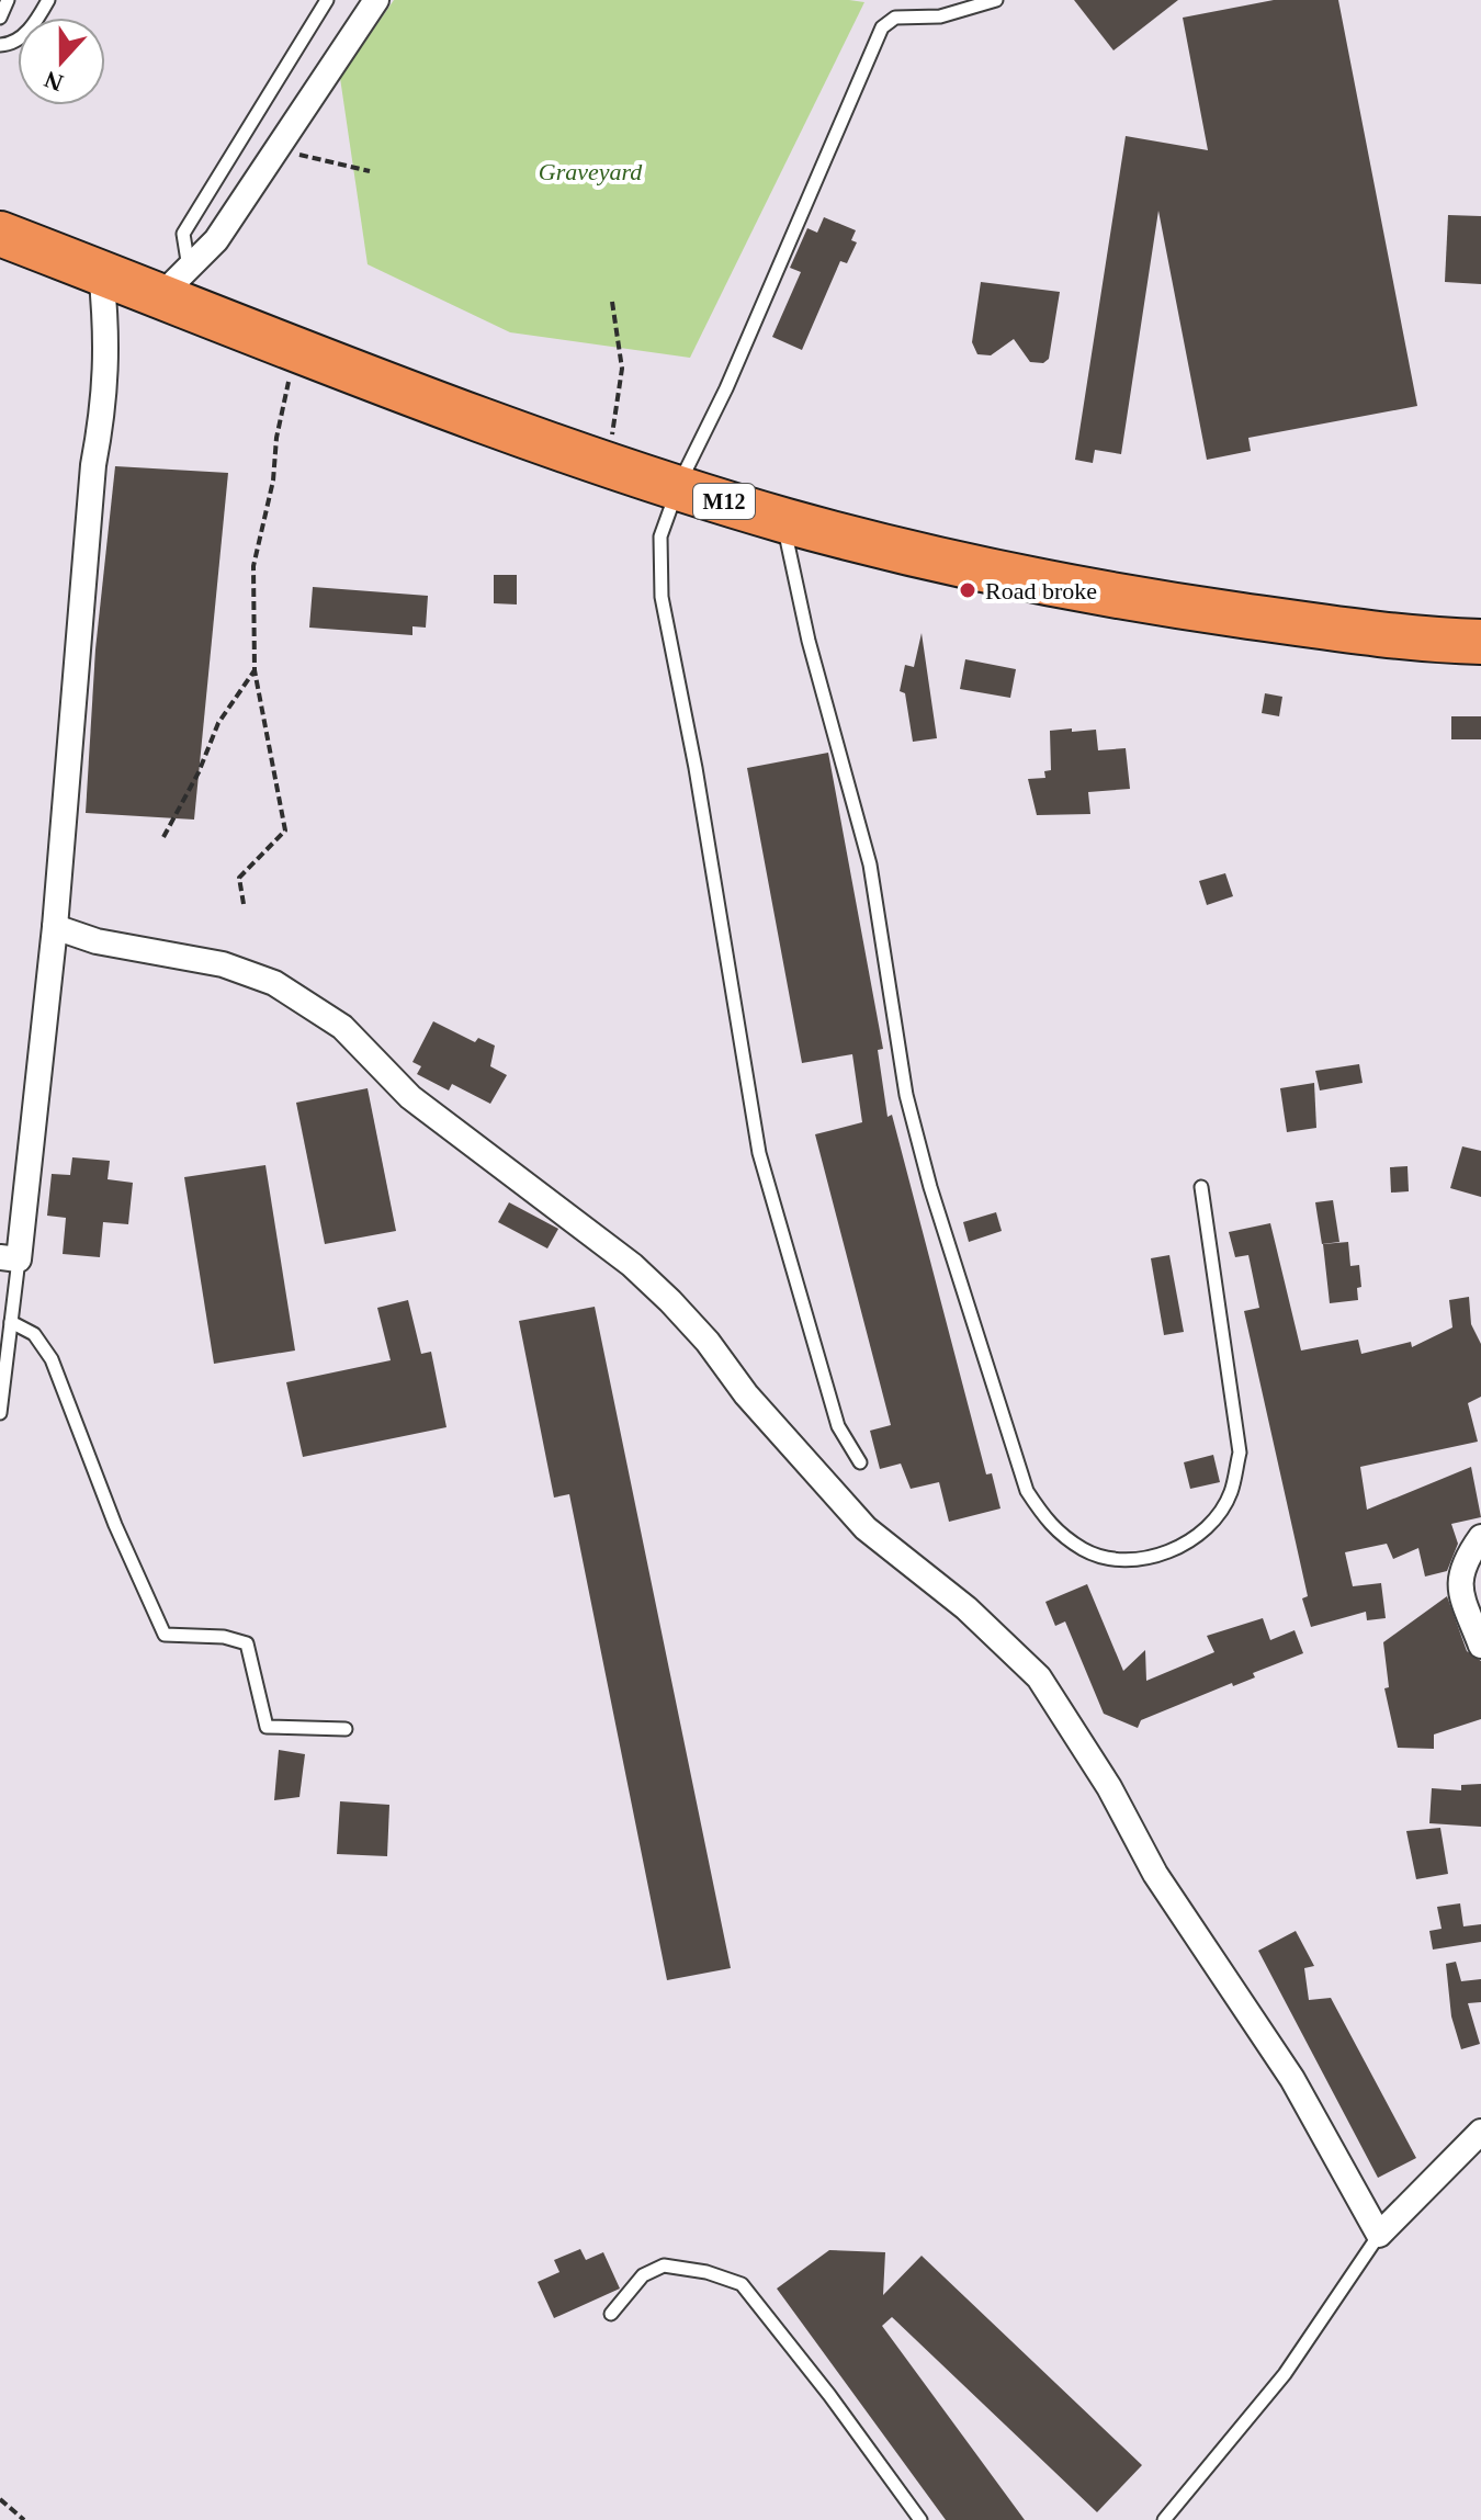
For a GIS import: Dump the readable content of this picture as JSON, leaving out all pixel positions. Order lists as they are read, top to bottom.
{
  "streets": {
    "highway": ["M12"]
  },
  "parks": ["Graveyard"],
  "places": ["Road broke"],
  "north": "bottom"
}
